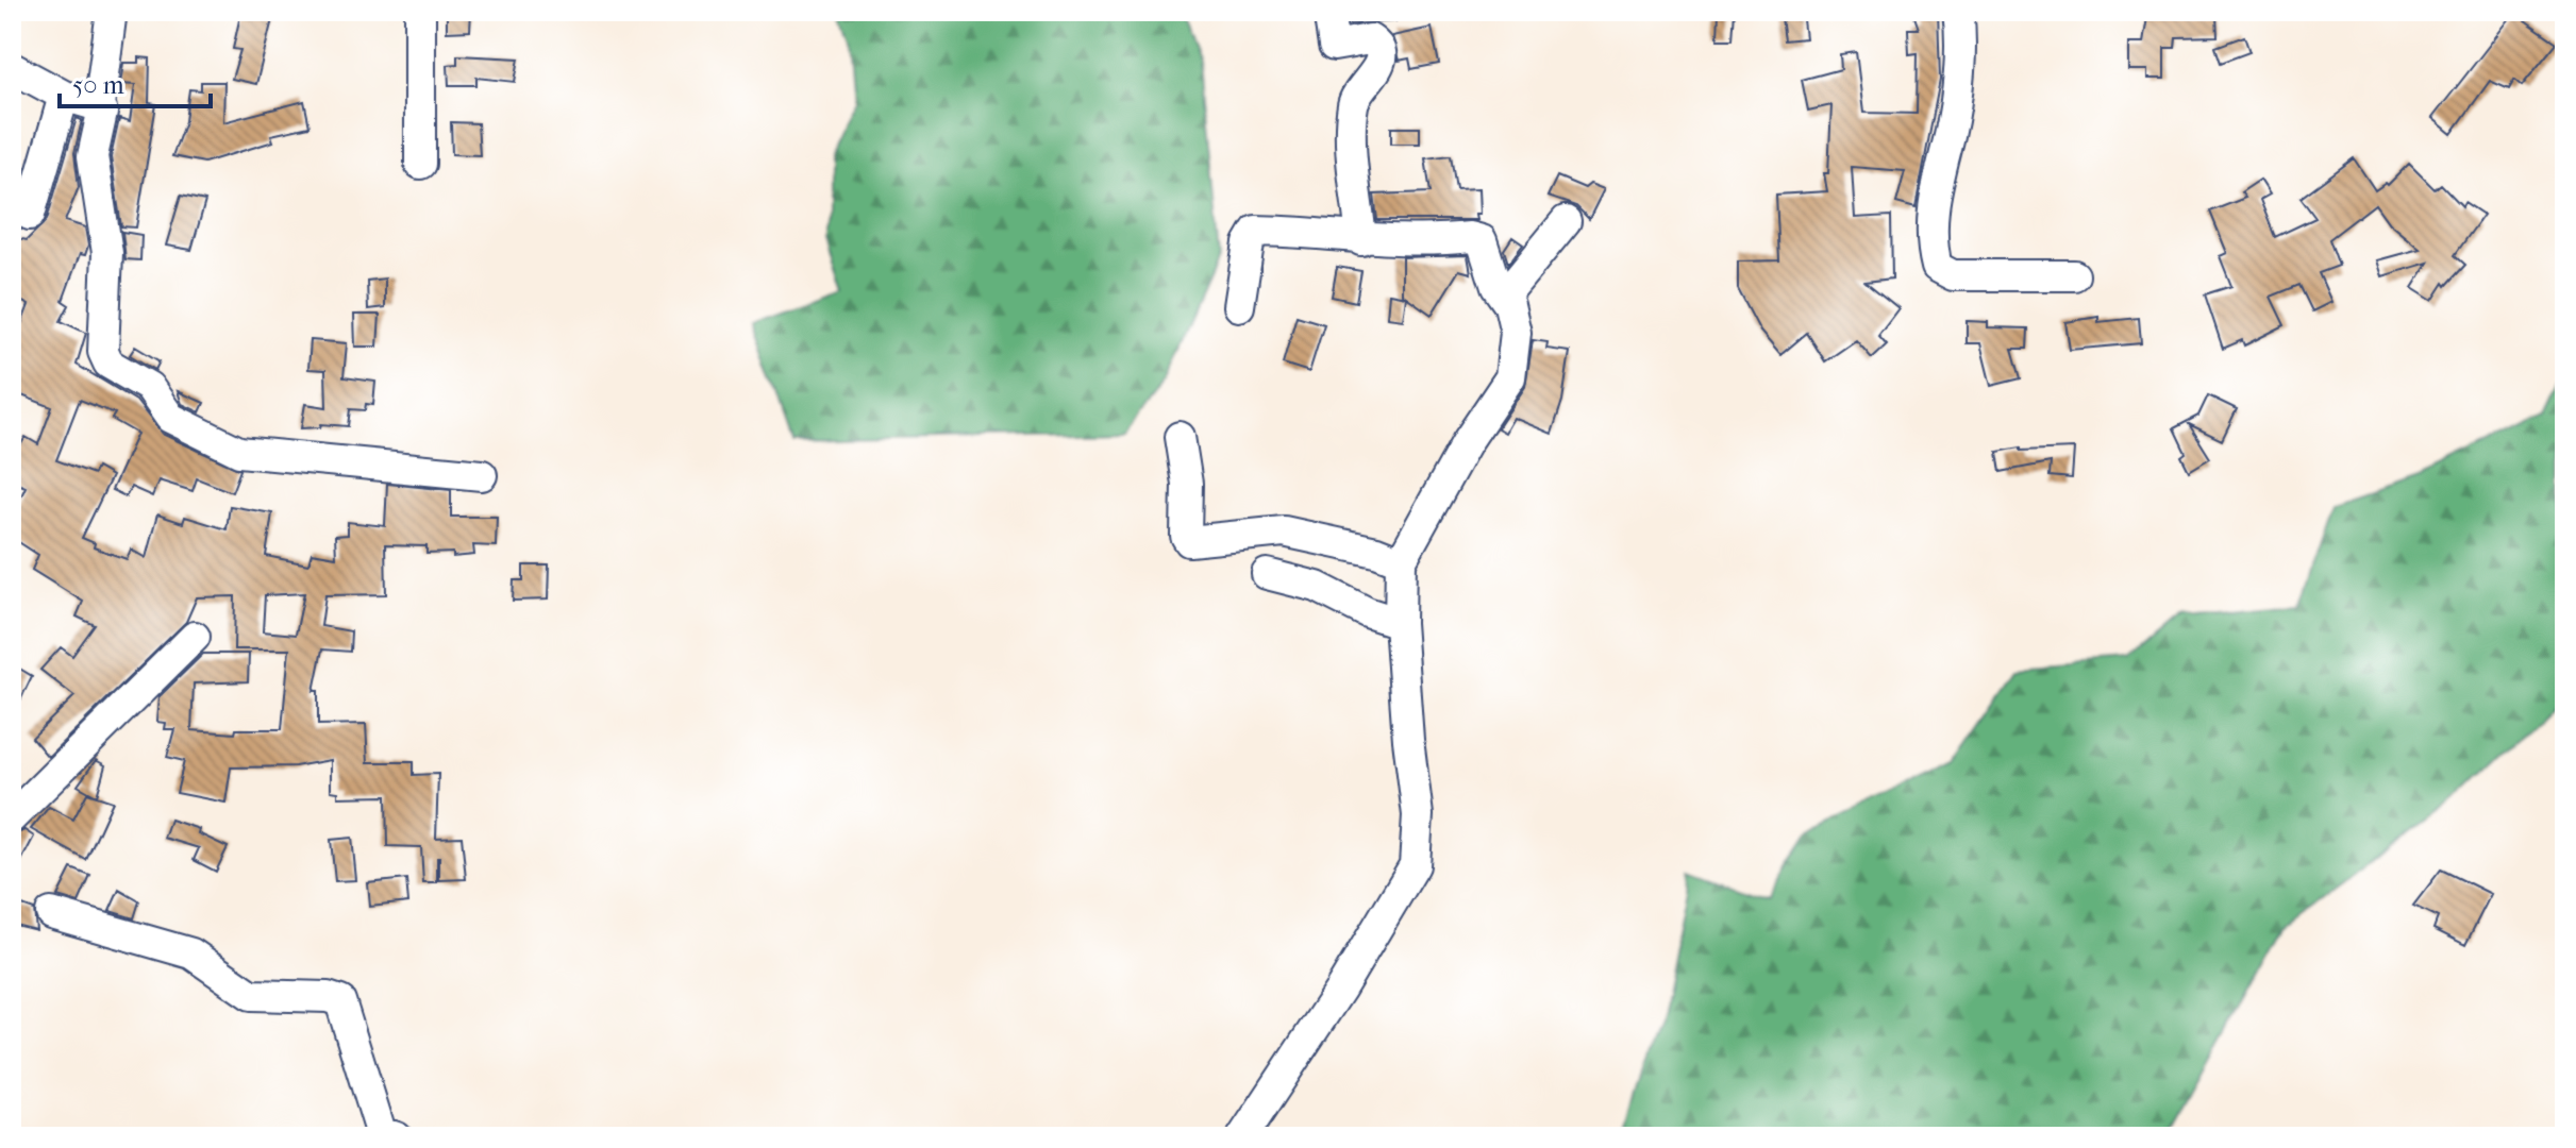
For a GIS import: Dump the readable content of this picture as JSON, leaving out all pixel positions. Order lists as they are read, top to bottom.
{
  "scale_bar": "50 m"
}
